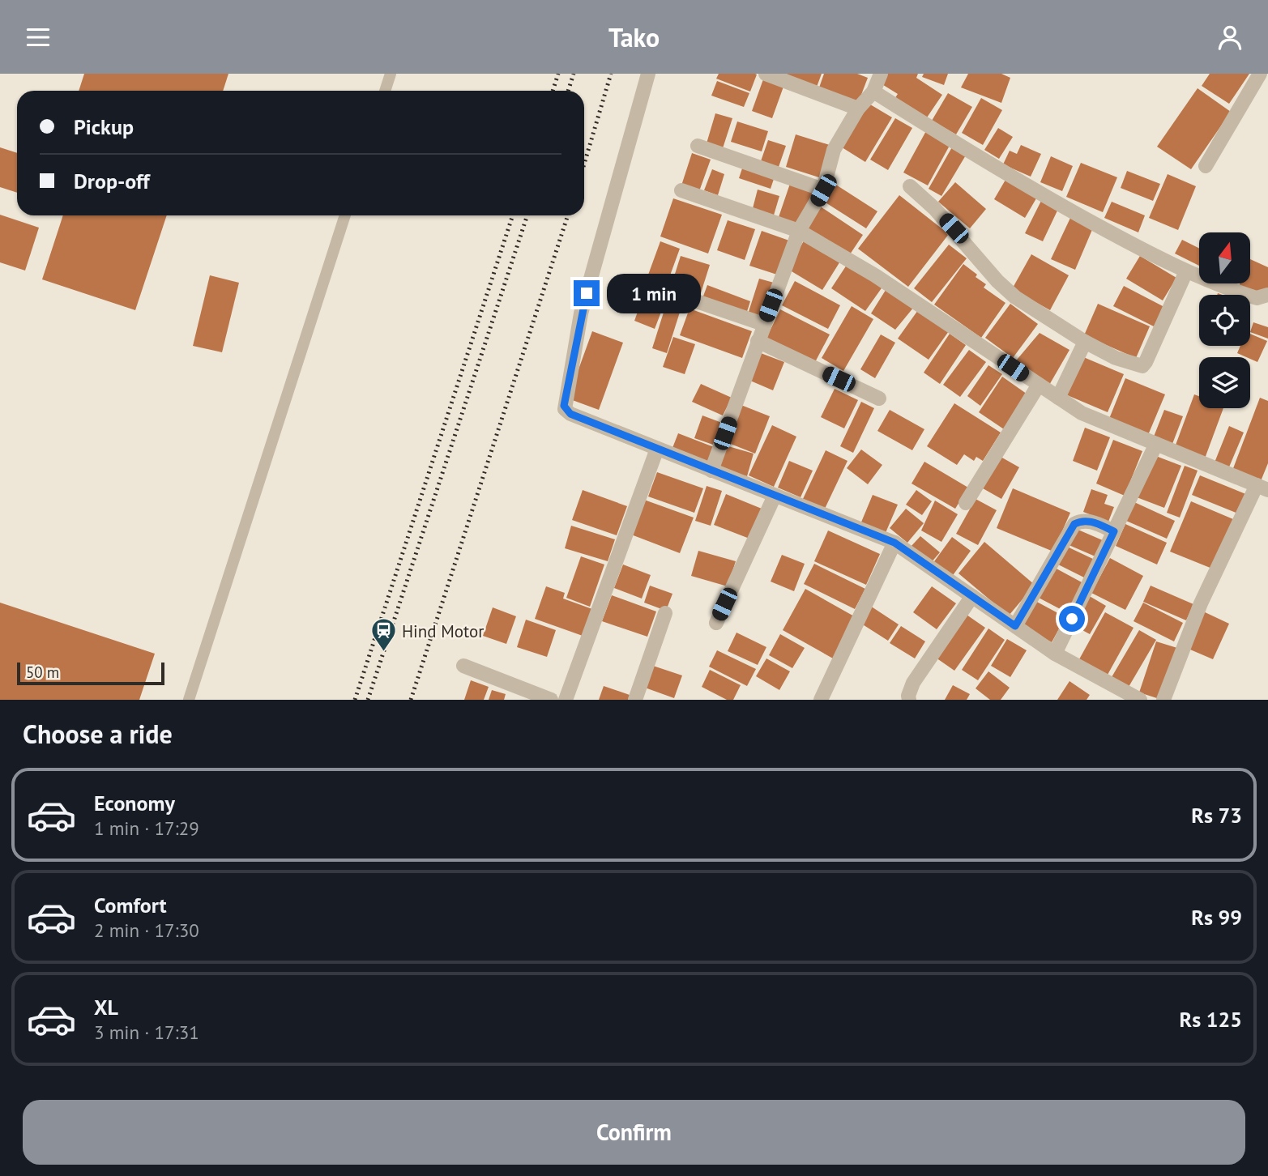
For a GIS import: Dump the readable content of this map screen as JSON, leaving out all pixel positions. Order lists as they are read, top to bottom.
{
  "places": {
    "station": ["Hind Motor"]
  },
  "scale_bar": "50 m",
  "north": "top",
  "page": {
    "header": "Tako",
    "banner": ["Pickup", "Drop-off"],
    "bubble": "1 min",
    "scale": "50 m",
    "heading": "Choose a ride",
    "list": [
      {
        "name": "Economy",
        "note": "1 min · 17:29",
        "value": "Rs 73"
      },
      {
        "name": "Comfort",
        "note": "2 min · 17:30",
        "value": "Rs 99"
      },
      {
        "name": "XL",
        "note": "3 min · 17:31",
        "value": "Rs 125"
      }
    ],
    "buttons": "Confirm"
  }
}
